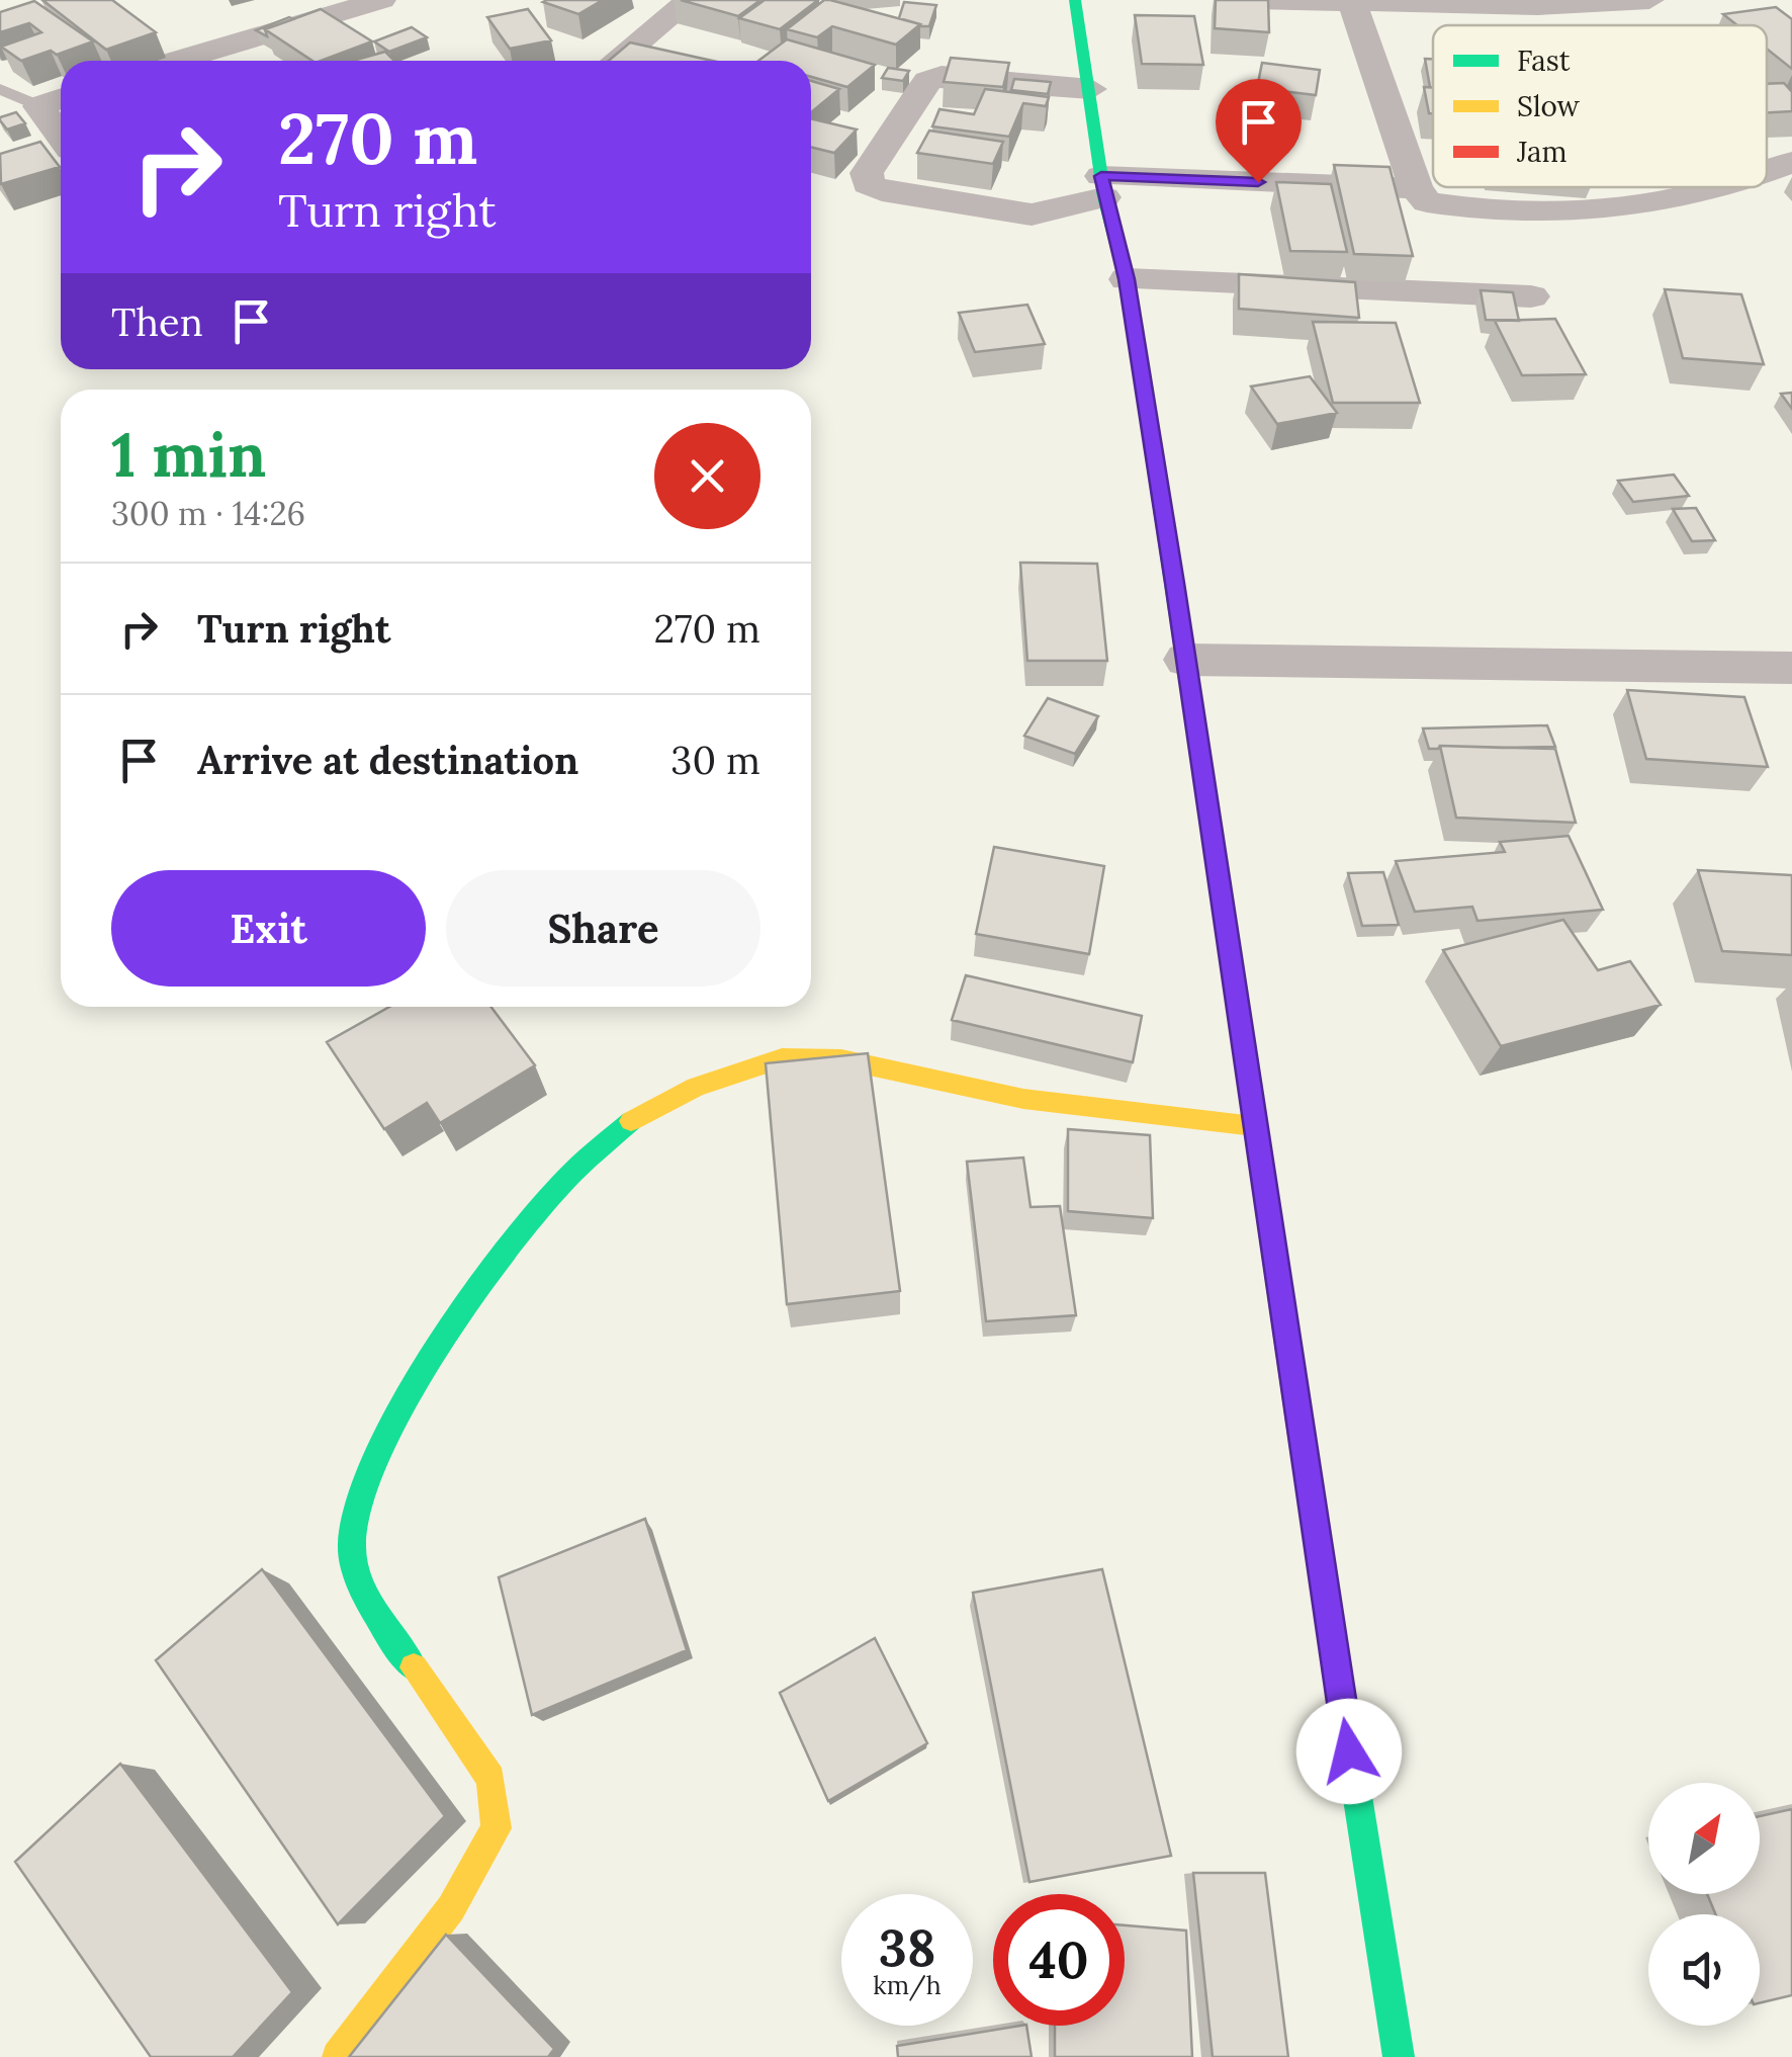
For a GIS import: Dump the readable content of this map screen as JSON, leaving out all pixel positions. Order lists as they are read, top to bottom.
{
  "legend": ["Fast", "Slow", "Jam"],
  "north": "top right",
  "page": {
    "turn": ["270 m", "Turn right"],
    "then": "Then",
    "heading": ["1 min", "300 m · 14:26"],
    "list": [
      {
        "name": "Turn right",
        "value": "270 m"
      },
      {
        "name": "Arrive at destination",
        "value": "30 m"
      }
    ],
    "buttons": ["Exit", "Share"],
    "speed": "38 km/h",
    "limit": "40"
  }
}
